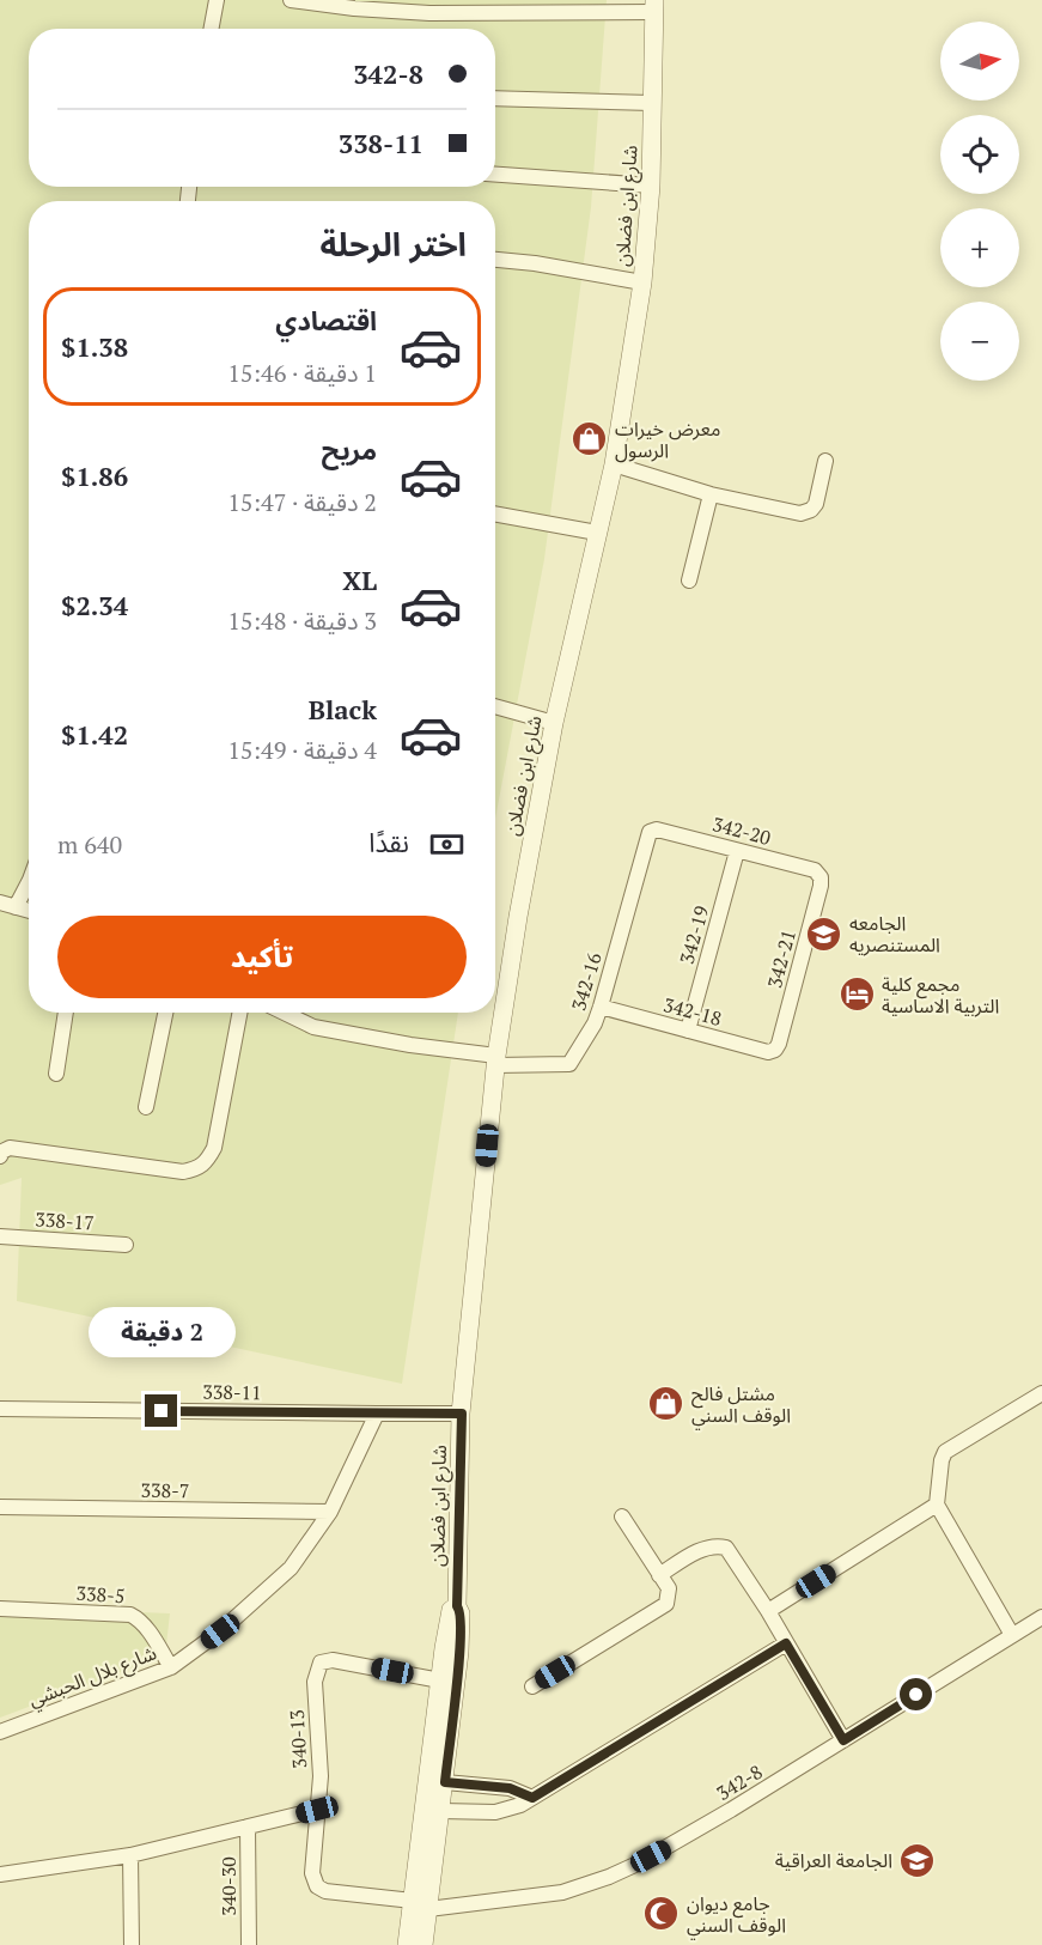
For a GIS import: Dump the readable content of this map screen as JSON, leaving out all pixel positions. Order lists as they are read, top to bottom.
{
  "streets": {
    "street": [
      "شارع ابن فضلان",
      "342-20",
      "342-19",
      "342-21",
      "342-16",
      "342-18",
      "338-17",
      "338-11",
      "338-7",
      "338-5",
      "شارع بلال الحبشي",
      "340-13",
      "342-8",
      "340-30"
    ]
  },
  "crossings": [
    ["شارع ابن فضلان", "342-16"],
    ["شارع ابن فضلان", "340-13"],
    ["شارع ابن فضلان", "342-8"],
    ["342-20", "342-19"],
    ["342-20", "342-21"],
    ["342-20", "342-16"],
    ["342-19", "342-18"],
    ["342-21", "342-18"],
    ["342-16", "342-18"],
    ["338-11", "شارع بلال الحبشي"],
    ["338-7", "شارع بلال الحبشي"],
    ["338-5", "شارع بلال الحبشي"],
    ["340-13", "342-8"]
  ],
  "places": {
    "shop": ["معرض خيرات الرسول", "مشتل فالح الوقف السني"],
    "school or university": ["الجامعه المستنصريه", "الجامعة العراقية"],
    "hotel": ["مجمع كلية التربية الاساسية"],
    "mosque": ["جامع ديوان الوقف السني"]
  },
  "north": "right",
  "page": {
    "map_buttons": ["+", "−"],
    "banner": ["342-8", "338-11"],
    "heading": "اختر الرحلة",
    "list": [
      {
        "name": "اقتصادي",
        "note": "1 دقيقة · 15:46",
        "value": "$1.38"
      },
      {
        "name": "مريح",
        "note": "2 دقيقة · 15:47",
        "value": "$1.86"
      },
      {
        "name": "XL",
        "note": "3 دقيقة · 15:48",
        "value": "$2.34"
      },
      {
        "name": "Black",
        "note": "4 دقيقة · 15:49",
        "value": "$1.42"
      }
    ],
    "pay": ["نقدًا", "640 m"],
    "buttons": "تأكيد",
    "bubble": "2 دقيقة"
  }
}
